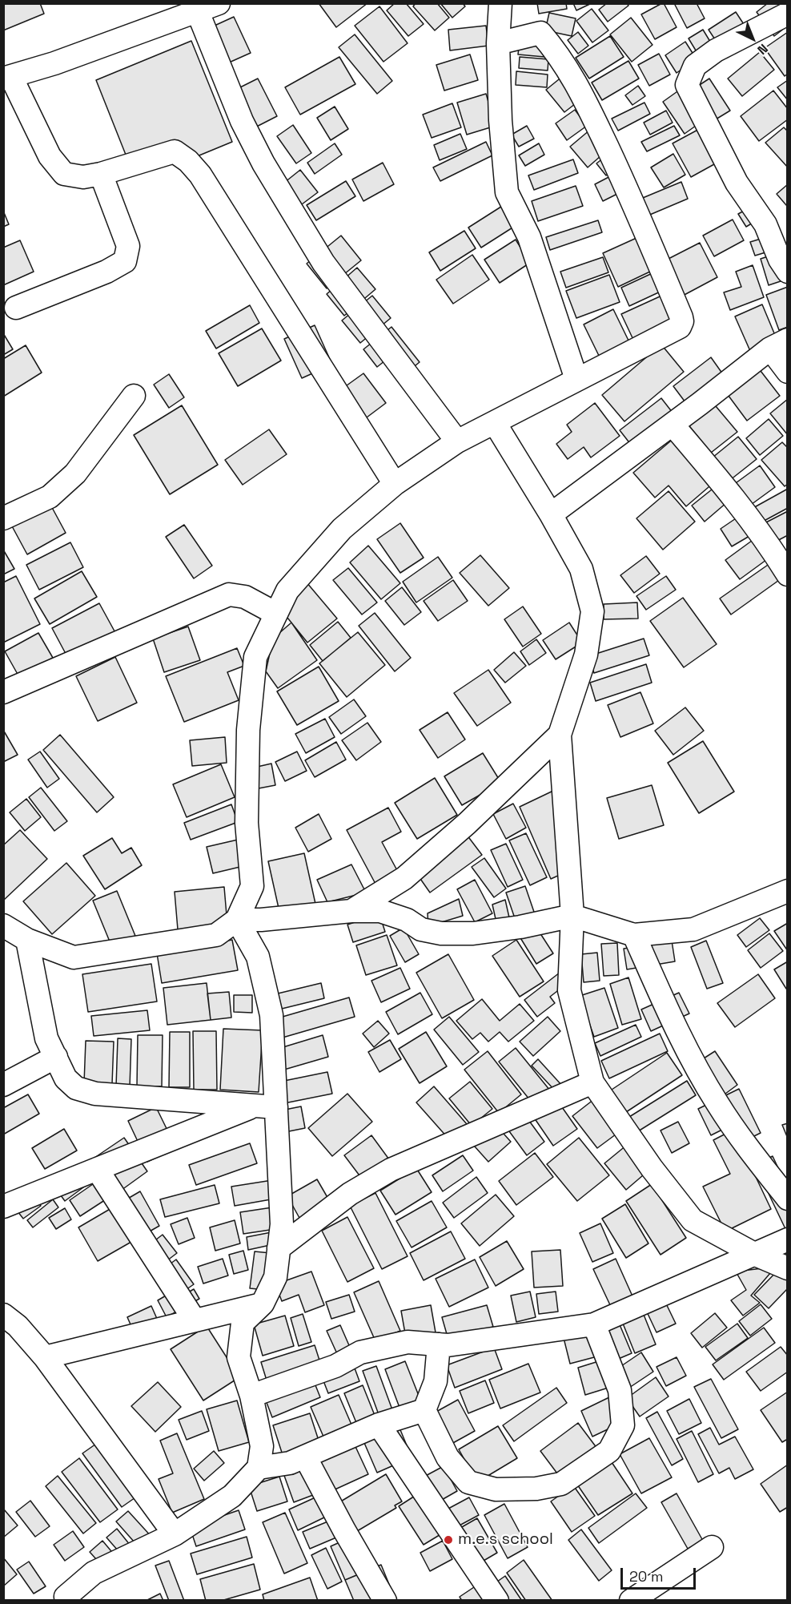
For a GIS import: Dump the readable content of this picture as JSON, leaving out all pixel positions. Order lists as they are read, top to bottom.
{
  "places": ["m.e.s school"],
  "scale_bar": "20 m",
  "north": "bottom right"
}
